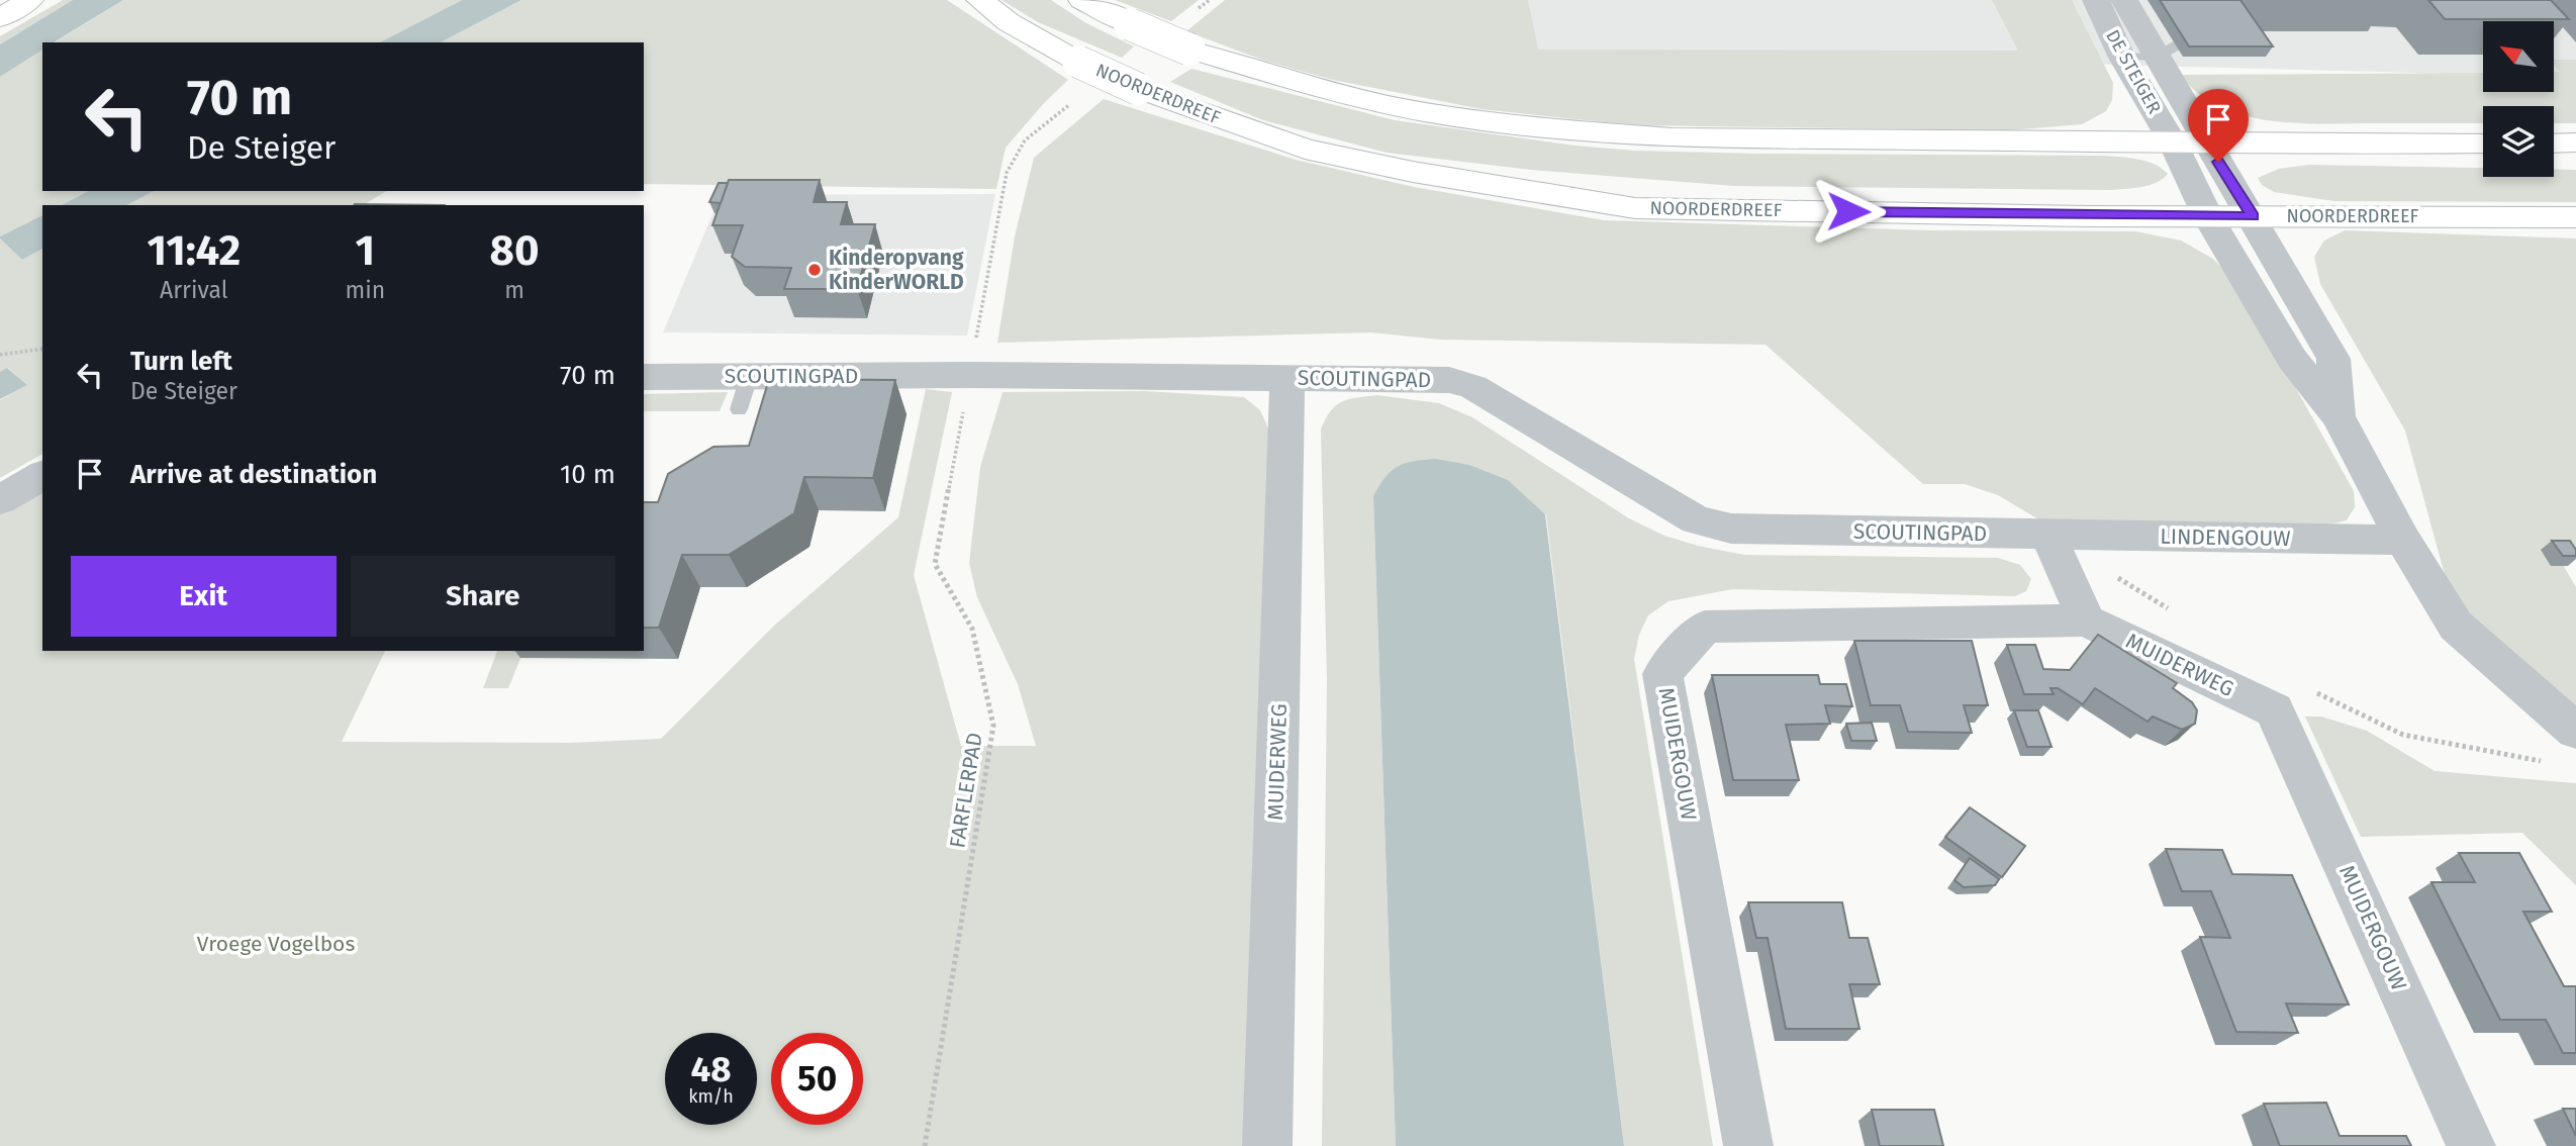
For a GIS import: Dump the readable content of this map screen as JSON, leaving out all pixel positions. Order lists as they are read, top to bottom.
{
  "streets": {
    "main road": ["NOORDERDREEF"],
    "street": [
      "DE STEIGER",
      "SCOUTINGPAD",
      "LINDENGOUW",
      "MUIDERWEG",
      "MUIDERGOUW"
    ],
    "path": ["FARFLERPAD"]
  },
  "crossings": [
    ["DE STEIGER", "NOORDERDREEF"],
    ["SCOUTINGPAD", "LINDENGOUW"],
    ["SCOUTINGPAD", "MUIDERWEG"],
    ["MUIDERWEG", "MUIDERGOUW"]
  ],
  "parks": ["Vroege Vogelbos"],
  "places": ["Kinderopvang KinderWORLD"],
  "north": "top left",
  "page": {
    "turn": ["70 m", "De Steiger"],
    "eta": [
      "11:42",
      "Arrival",
      "1",
      "min",
      "80",
      "m"
    ],
    "list": [
      {
        "name": "Turn left",
        "note": "De Steiger",
        "value": "70 m"
      },
      {
        "name": "Arrive at destination",
        "value": "10 m"
      }
    ],
    "buttons": ["Exit", "Share"],
    "speed": "48 km/h",
    "limit": "50"
  }
}
